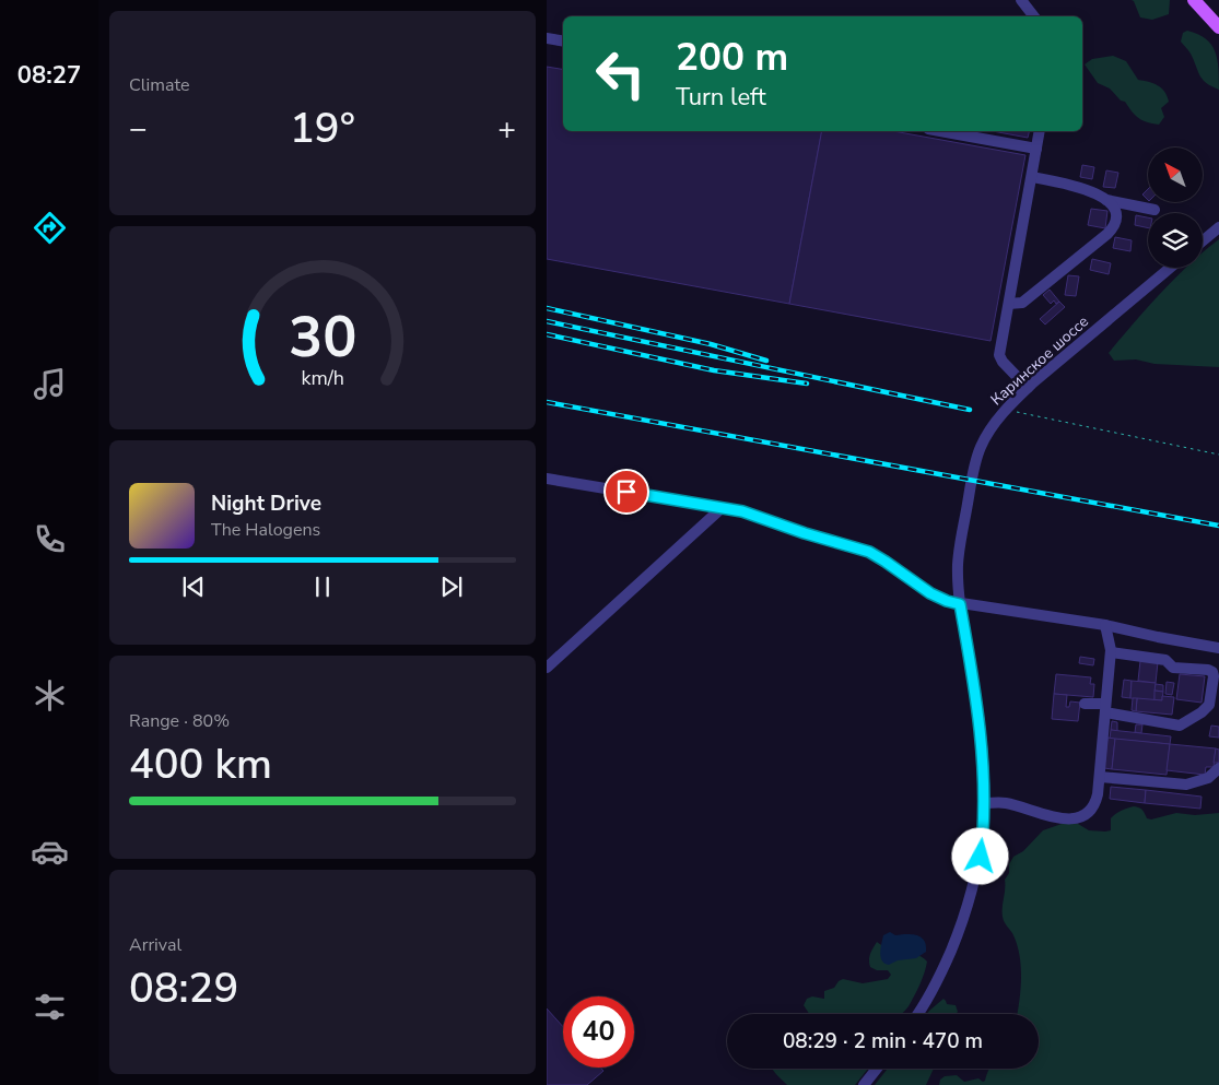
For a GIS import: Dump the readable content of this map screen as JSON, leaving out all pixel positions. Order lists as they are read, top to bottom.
{
  "streets": {
    "street": ["Каринское шоссе"]
  },
  "north": "top left",
  "page": {
    "tabs": "08:27",
    "tile": [
      "Climate",
      ["Range · 80%", "400 km"],
      ["Arrival", "08:29"]
    ],
    "turn": ["200 m", "Turn left"],
    "heat": ["−", "19°", "+"],
    "song": ["Night Drive", "The Halogens"],
    "limit": "40",
    "trip": "08:29 · 2 min · 470 m",
    "gauge": ["30", "km/h"]
  }
}
